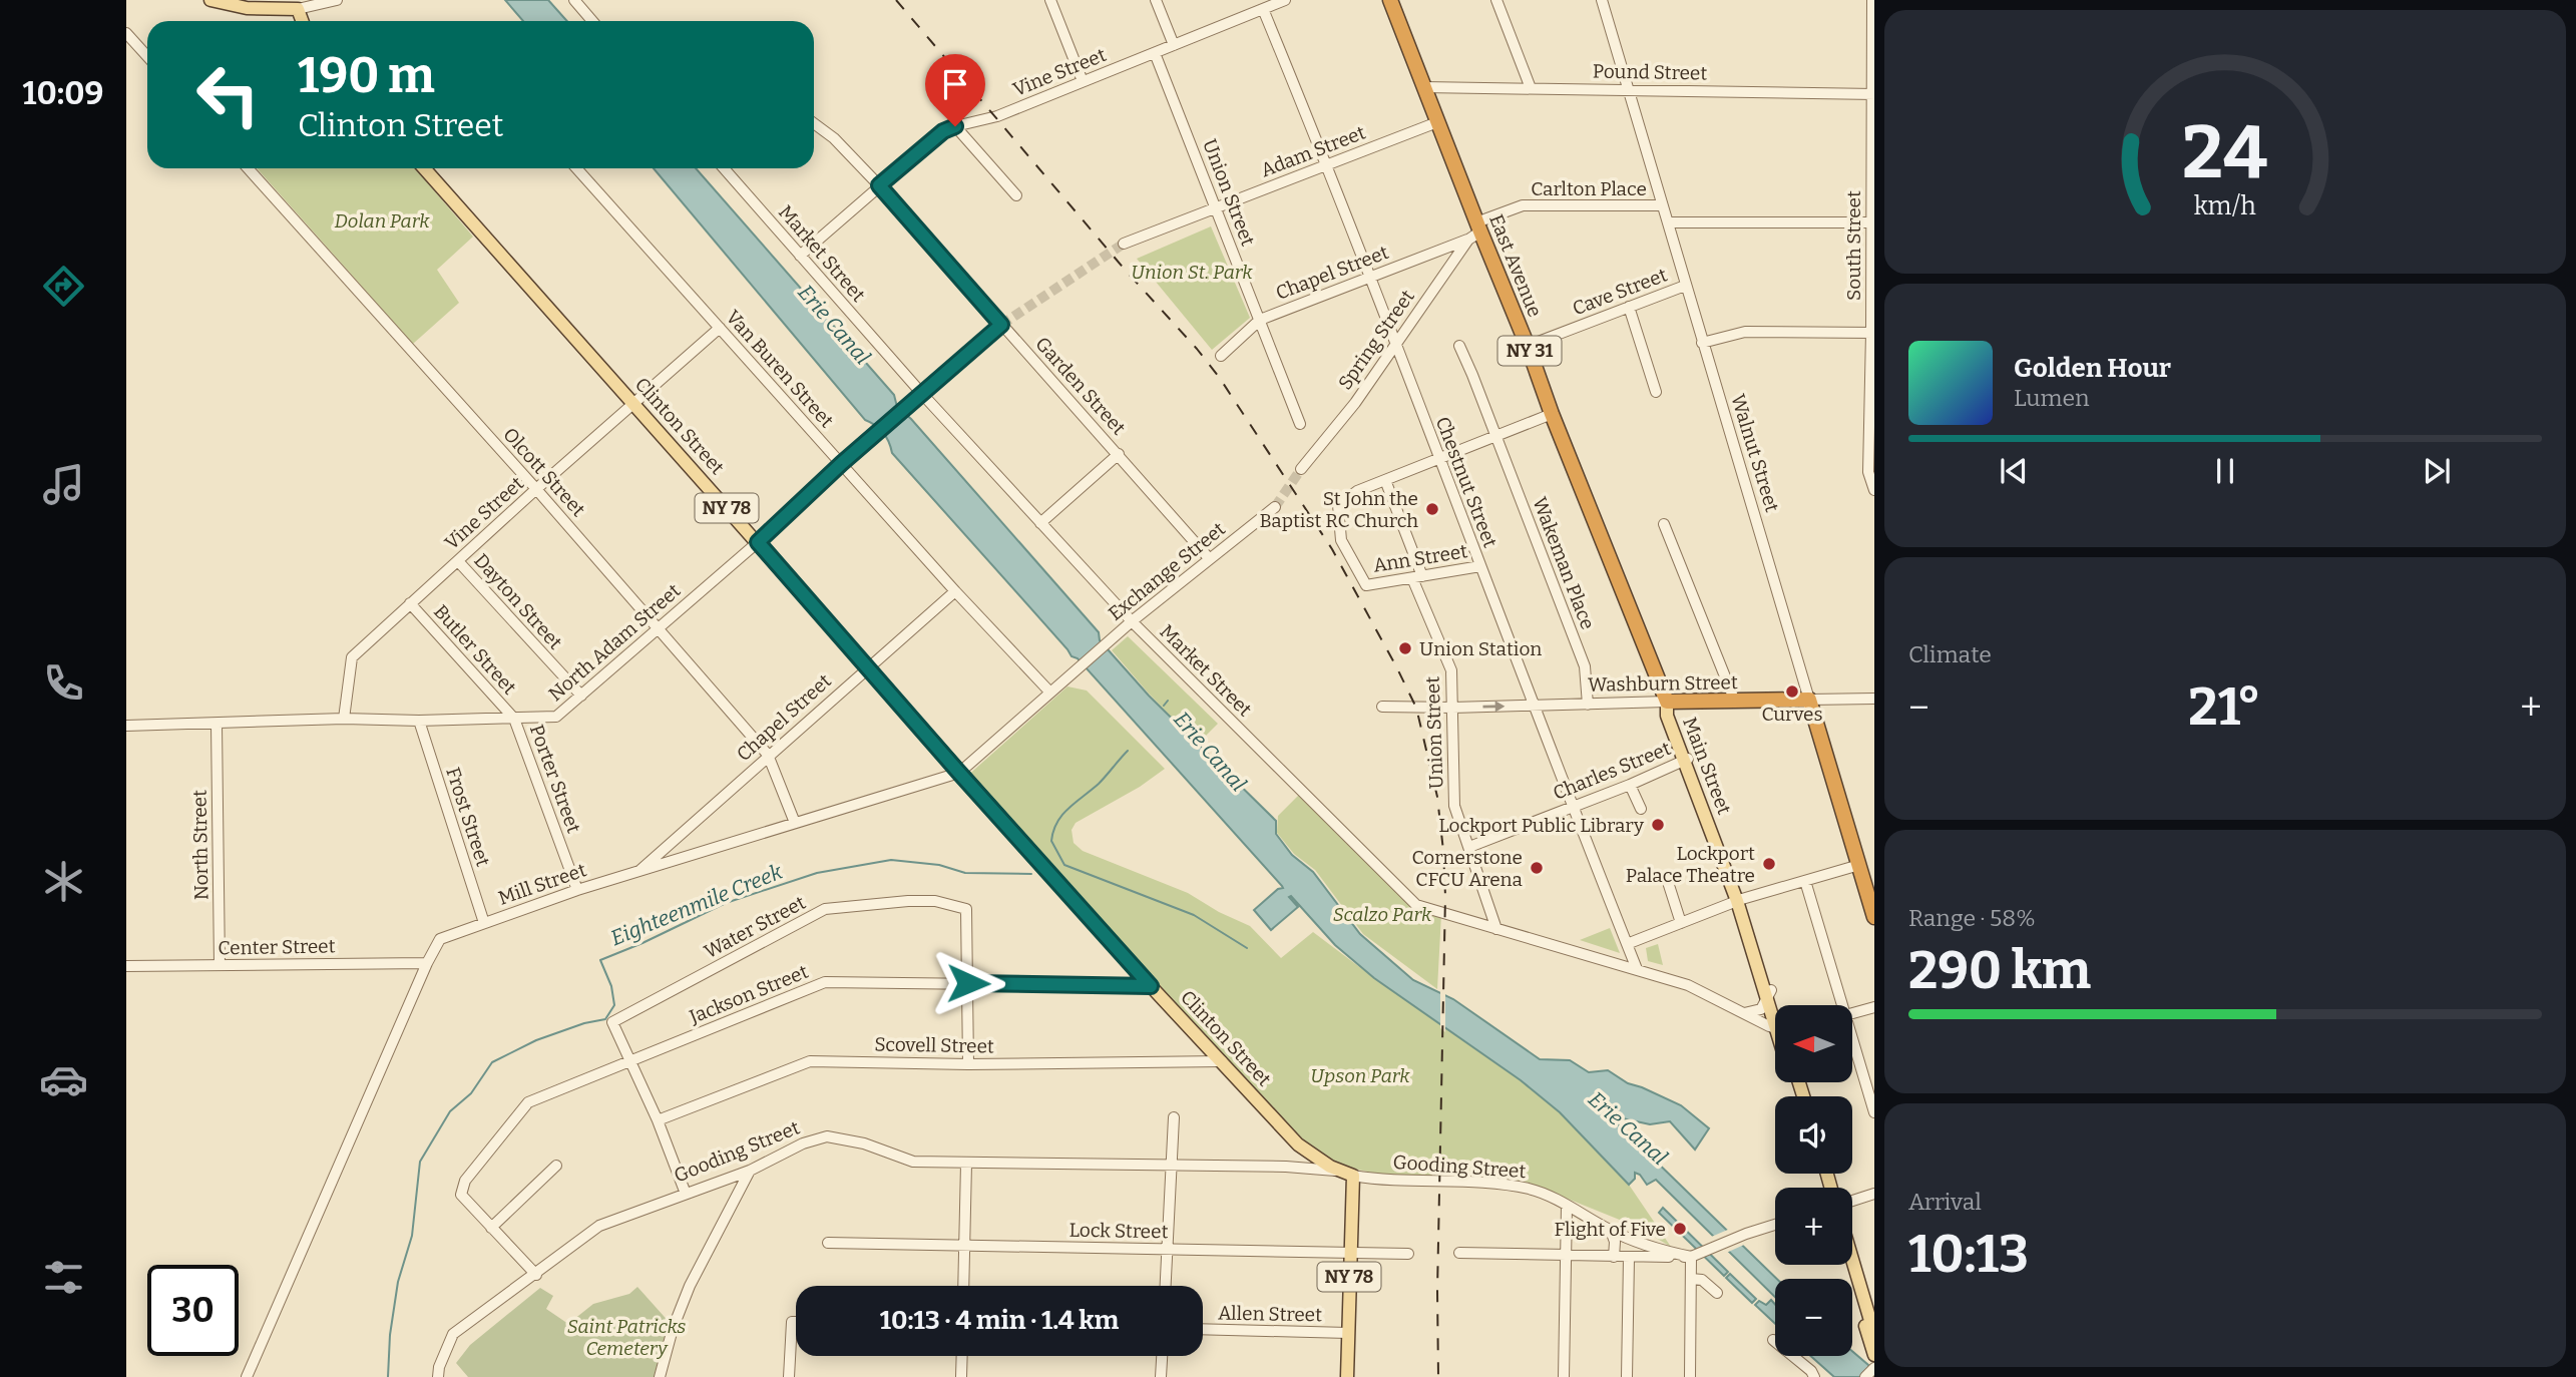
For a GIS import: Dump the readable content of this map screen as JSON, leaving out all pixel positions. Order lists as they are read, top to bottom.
{
  "streets": {
    "highway": [
      "East Avenue",
      "NY 31",
      "Walnut Street",
      "Washburn Street"
    ],
    "main road": [
      "Clinton Street",
      "NY 78",
      "Main Street",
      "Gooding Street"
    ],
    "street": [
      "Vine Street",
      "Pound Street",
      "Adam Street",
      "Carlton Place",
      "Union Street",
      "South Street",
      "Market Street",
      "Chapel Street",
      "Cave Street",
      "Spring Street",
      "Van Buren Street",
      "Garden Street",
      "Olcott Street",
      "Chestnut Street",
      "Ann Street",
      "Wakeman Place",
      "Exchange Street",
      "Dayton Street",
      "North Adam Street",
      "Butler Street",
      "Charles Street",
      "Porter Street",
      "Frost Street",
      "North Street",
      "Mill Street",
      "Water Street",
      "Center Street",
      "Jackson Street",
      "Scovell Street",
      "Lock Street",
      "Allen Street"
    ]
  },
  "crossings": [
    ["Vine Street", "Union Street"],
    ["Vine Street", "Market Street"],
    ["Vine Street", "Van Buren Street"],
    ["Vine Street", "Garden Street"],
    ["Vine Street", "Clinton Street"],
    ["Vine Street", "Olcott Street"],
    ["Vine Street", "Chestnut Street"],
    ["Vine Street", "Dayton Street"],
    ["Vine Street", "North Adam Street"],
    ["Vine Street", "Butler Street"],
    ["Pound Street", "South Street"],
    ["Pound Street", "East Avenue"],
    ["Pound Street", "Walnut Street"],
    ["Adam Street", "Union Street"],
    ["Adam Street", "East Avenue"],
    ["Adam Street", "Chestnut Street"],
    ["Carlton Place", "East Avenue"],
    ["Carlton Place", "Chapel Street"],
    ["Carlton Place", "Spring Street"],
    ["Carlton Place", "Walnut Street"],
    ["Union Street", "Market Street"],
    ["Union Street", "Chapel Street"],
    ["Union Street", "Ann Street"],
    ["Union Street", "Washburn Street"],
    ["Union Street", "Charles Street"],
    ["Market Street", "Chestnut Street"],
    ["Market Street", "Exchange Street"],
    ["Market Street", "North Adam Street"],
    ["East Avenue", "Chapel Street"],
    ["East Avenue", "Cave Street"],
    ["East Avenue", "Spring Street"],
    ["East Avenue", "Washburn Street"],
    ["East Avenue", "Main Street"],
    ["Chapel Street", "Spring Street"],
    ["Chapel Street", "Van Buren Street"],
    ["Chapel Street", "Clinton Street"],
    ["Chapel Street", "Olcott Street"],
    ["Chapel Street", "Chestnut Street"],
    ["Chapel Street", "Mill Street"],
    ["Cave Street", "Walnut Street"],
    ["Spring Street", "Chestnut Street"],
    ["Van Buren Street", "North Adam Street"],
    ["Van Buren Street", "Mill Street"],
    ["Garden Street", "Exchange Street"],
    ["Clinton Street", "North Adam Street"],
    ["Clinton Street", "Mill Street"],
    ["Clinton Street", "Jackson Street"],
    ["Clinton Street", "Scovell Street"],
    ["Clinton Street", "Gooding Street"],
    ["Walnut Street", "Washburn Street"],
    ["Olcott Street", "North Adam Street"],
    ["Olcott Street", "Mill Street"],
    ["Chestnut Street", "Ann Street"],
    ["Chestnut Street", "Washburn Street"],
    ["Chestnut Street", "Charles Street"],
    ["NY 78", "Gooding Street"],
    ["NY 78", "Lock Street"],
    ["NY 78", "Allen Street"],
    ["Wakeman Place", "Washburn Street"],
    ["Exchange Street", "Mill Street"],
    ["Dayton Street", "North Adam Street"],
    ["North Adam Street", "Butler Street"],
    ["North Adam Street", "Porter Street"],
    ["North Adam Street", "Frost Street"],
    ["North Adam Street", "North Street"],
    ["Butler Street", "Porter Street"],
    ["Washburn Street", "Main Street"],
    ["Main Street", "Charles Street"],
    ["Porter Street", "Mill Street"],
    ["Frost Street", "Mill Street"],
    ["North Street", "Center Street"],
    ["Mill Street", "Center Street"],
    ["Water Street", "Jackson Street"]
  ],
  "water": ["Erie Canal", "Eighteenmile Creek"],
  "parks": [
    "Dolan Park",
    "Union St. Park",
    "Scalzo Park",
    "Upson Park",
    "Saint Patricks Cemetery"
  ],
  "places": [
    "St John the Baptist RC Church",
    "Union Station",
    "Curves",
    "Lockport Public Library",
    "Lockport Palace Theatre",
    "Cornerstone CFCU Arena",
    "Flight of Five"
  ],
  "north": "left",
  "page": {
    "tabs": "10:09",
    "turn": ["190 m", "Clinton Street"],
    "song": ["Golden Hour", "Lumen"],
    "tile": [
      "Climate",
      ["Range · 58%", "290 km"],
      ["Arrival", "10:13"]
    ],
    "heat": ["−", "21°", "+"],
    "map_buttons": ["+", "−"],
    "limit": "30",
    "trip": "10:13 · 4 min · 1.4 km",
    "gauge": ["24", "km/h"]
  }
}
